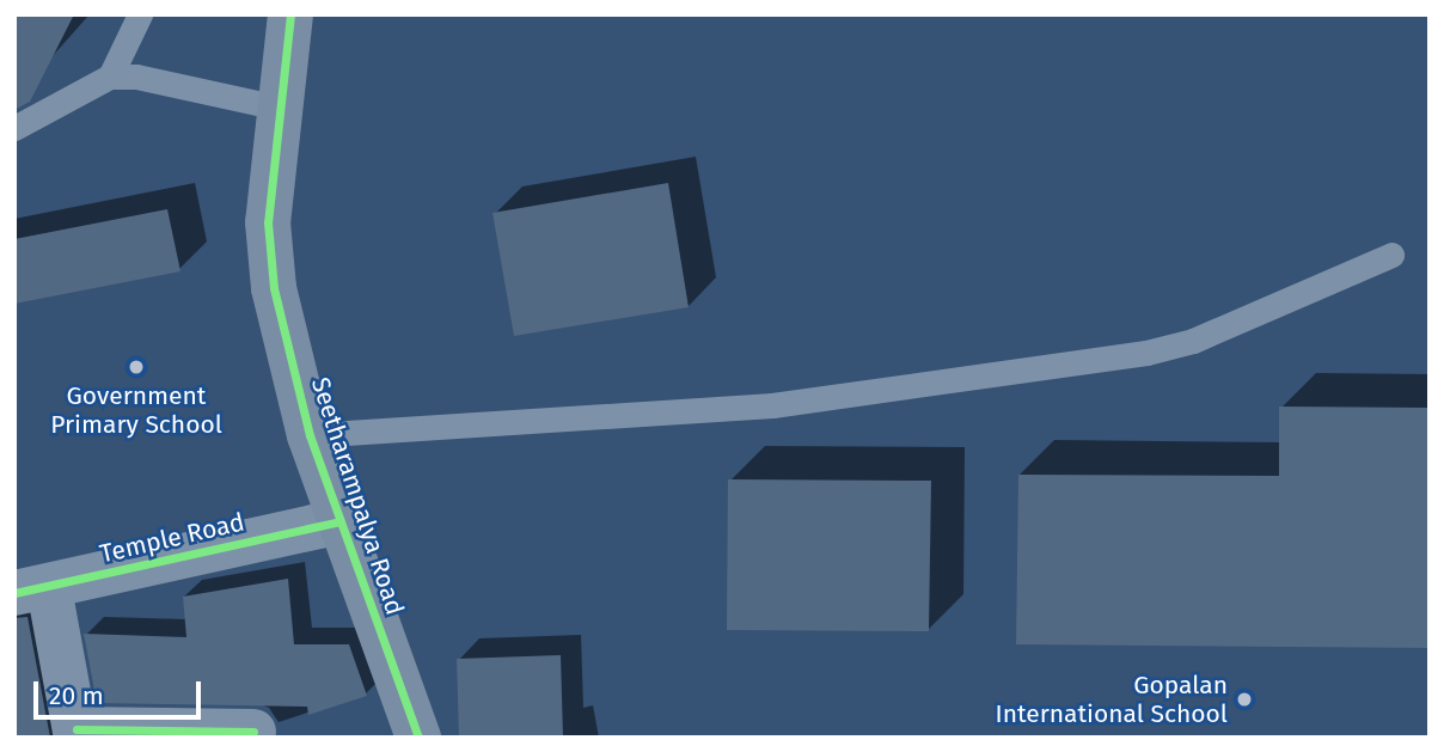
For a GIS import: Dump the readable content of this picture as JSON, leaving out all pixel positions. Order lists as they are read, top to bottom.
{
  "streets": {
    "street": ["Seetharampalya Road", "Temple Road"]
  },
  "crossings": [
    ["Seetharampalya Road", "Temple Road"]
  ],
  "places": ["Government Primary School", "Gopalan International School"],
  "scale_bar": "20 m"
}
